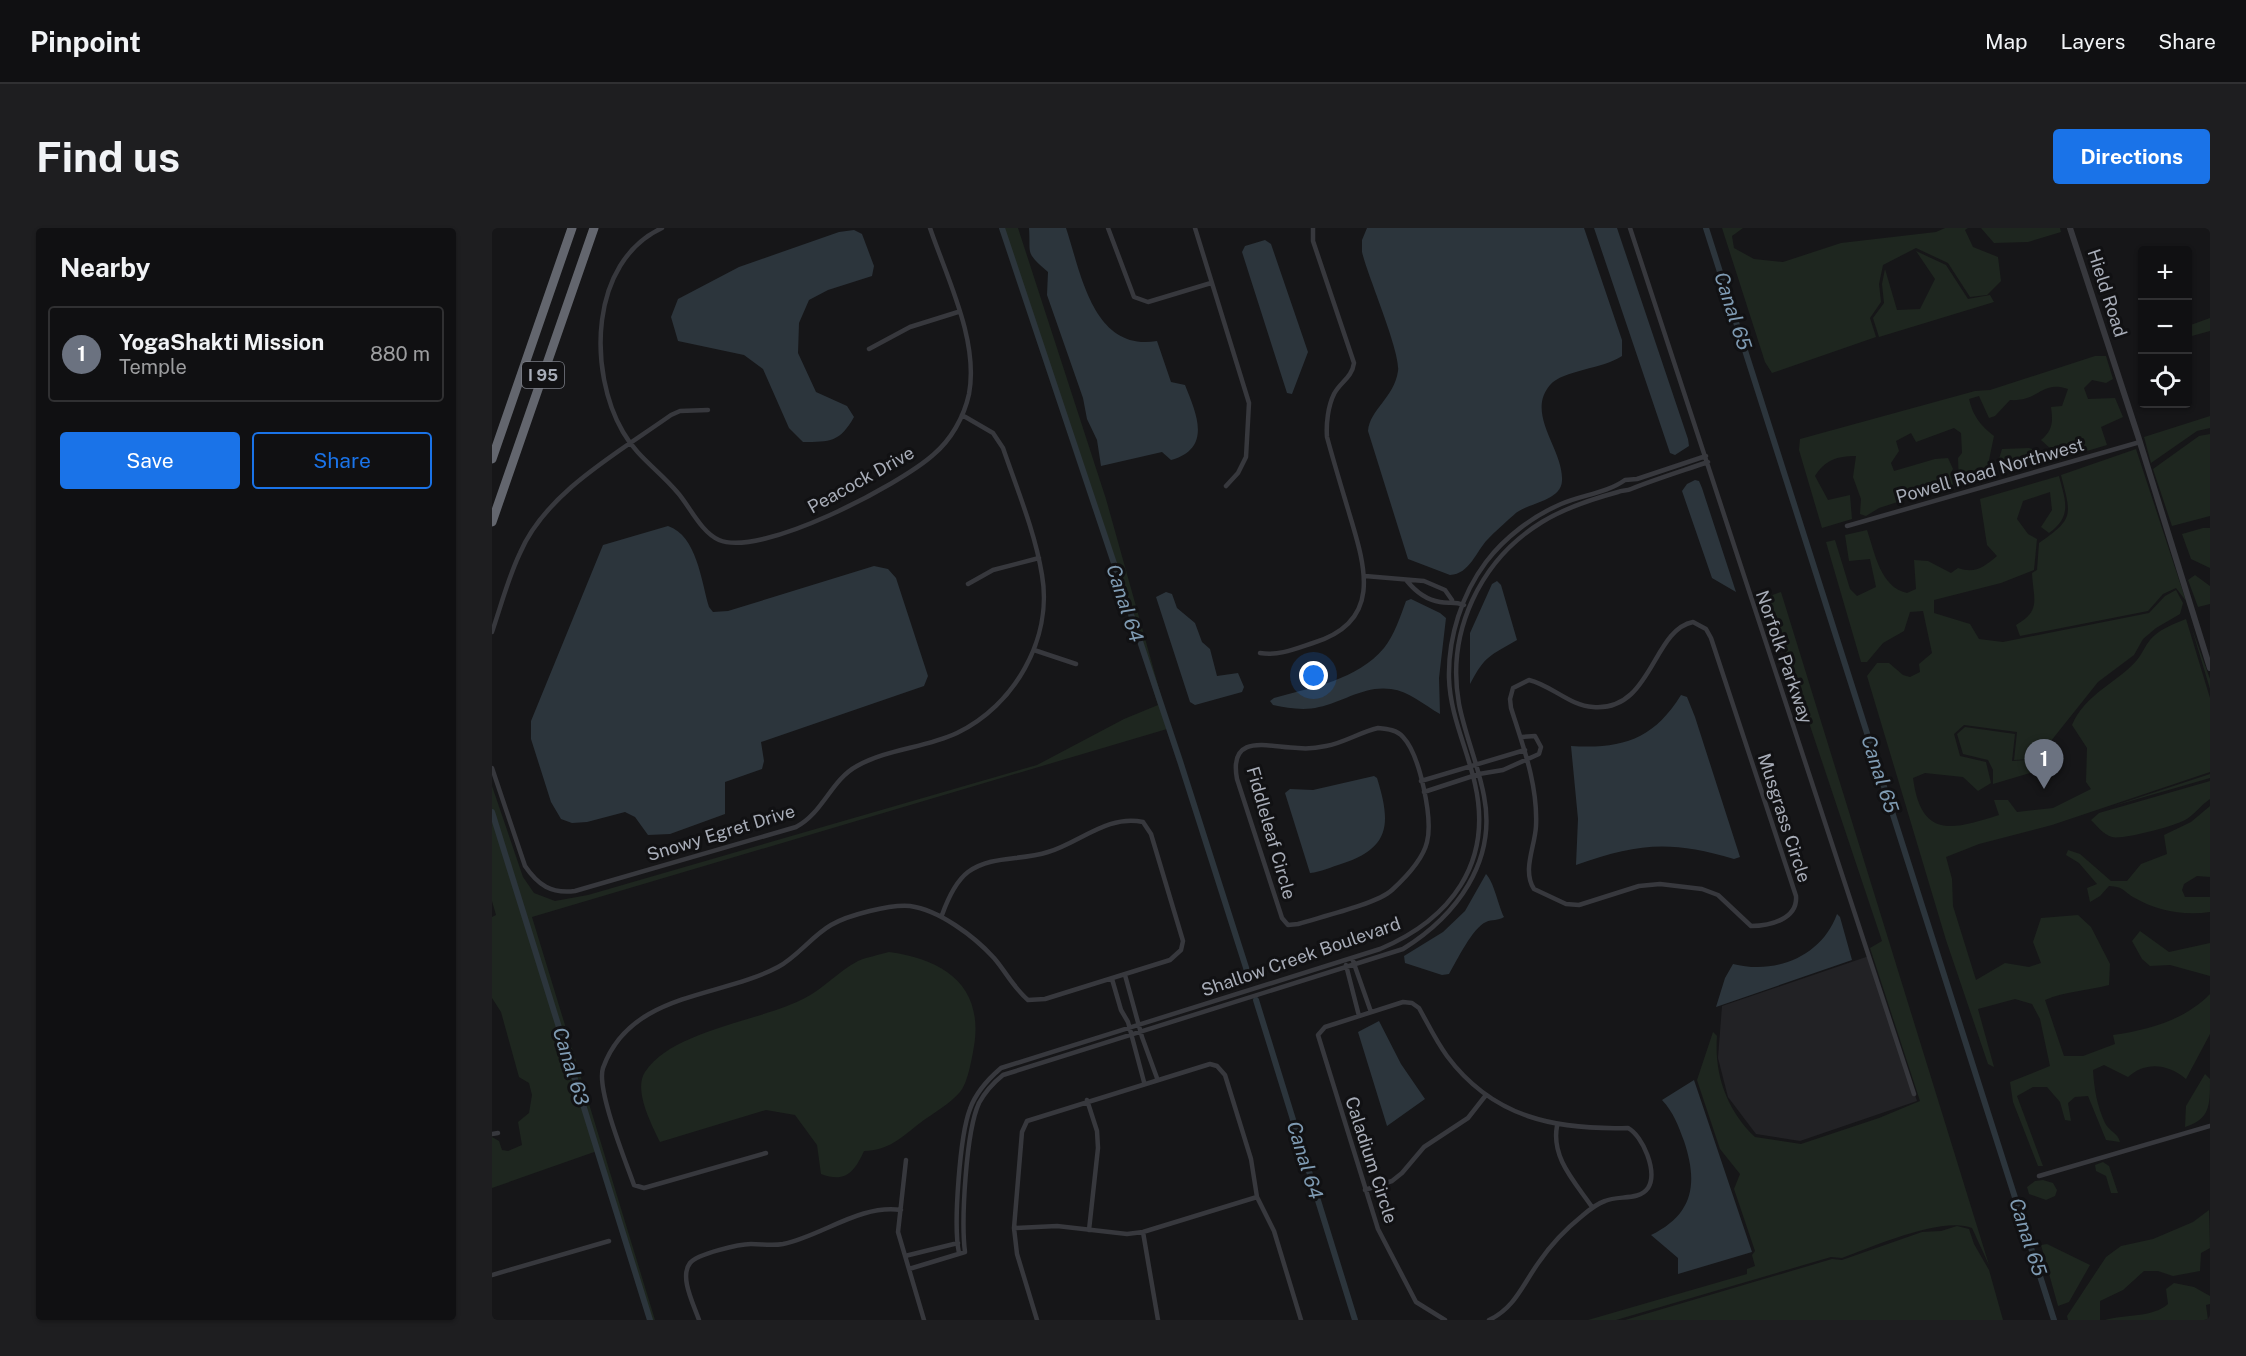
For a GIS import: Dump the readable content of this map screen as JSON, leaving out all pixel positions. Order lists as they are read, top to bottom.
{
  "streets": {
    "highway": ["I 95"],
    "street": [
      "Hield Road",
      "Powell Road Northwest",
      "Peacock Drive",
      "Norfolk Parkway",
      "Musgrass Circle",
      "Snowy Egret Drive",
      "Fiddleleaf Circle",
      "Shallow Creek Boulevard",
      "Caladium Circle"
    ]
  },
  "crossings": [
    ["Hield Road", "Powell Road Northwest"],
    ["Peacock Drive", "Snowy Egret Drive"],
    ["Norfolk Parkway", "Shallow Creek Boulevard"]
  ],
  "water": ["Canal 65", "Canal 64", "Canal 63"],
  "page": {
    "header": "Pinpoint",
    "nav": ["Map", "Layers", "Share"],
    "buttons": [
      "Directions",
      ["Save", "Share"]
    ],
    "title": "Find us",
    "heading": "Nearby",
    "map_buttons": ["+", "−"],
    "list": [
      {
        "mark": "1",
        "name": "YogaShakti Mission",
        "note": "Temple",
        "value": "880 m"
      }
    ],
    "pins": "1"
  }
}
